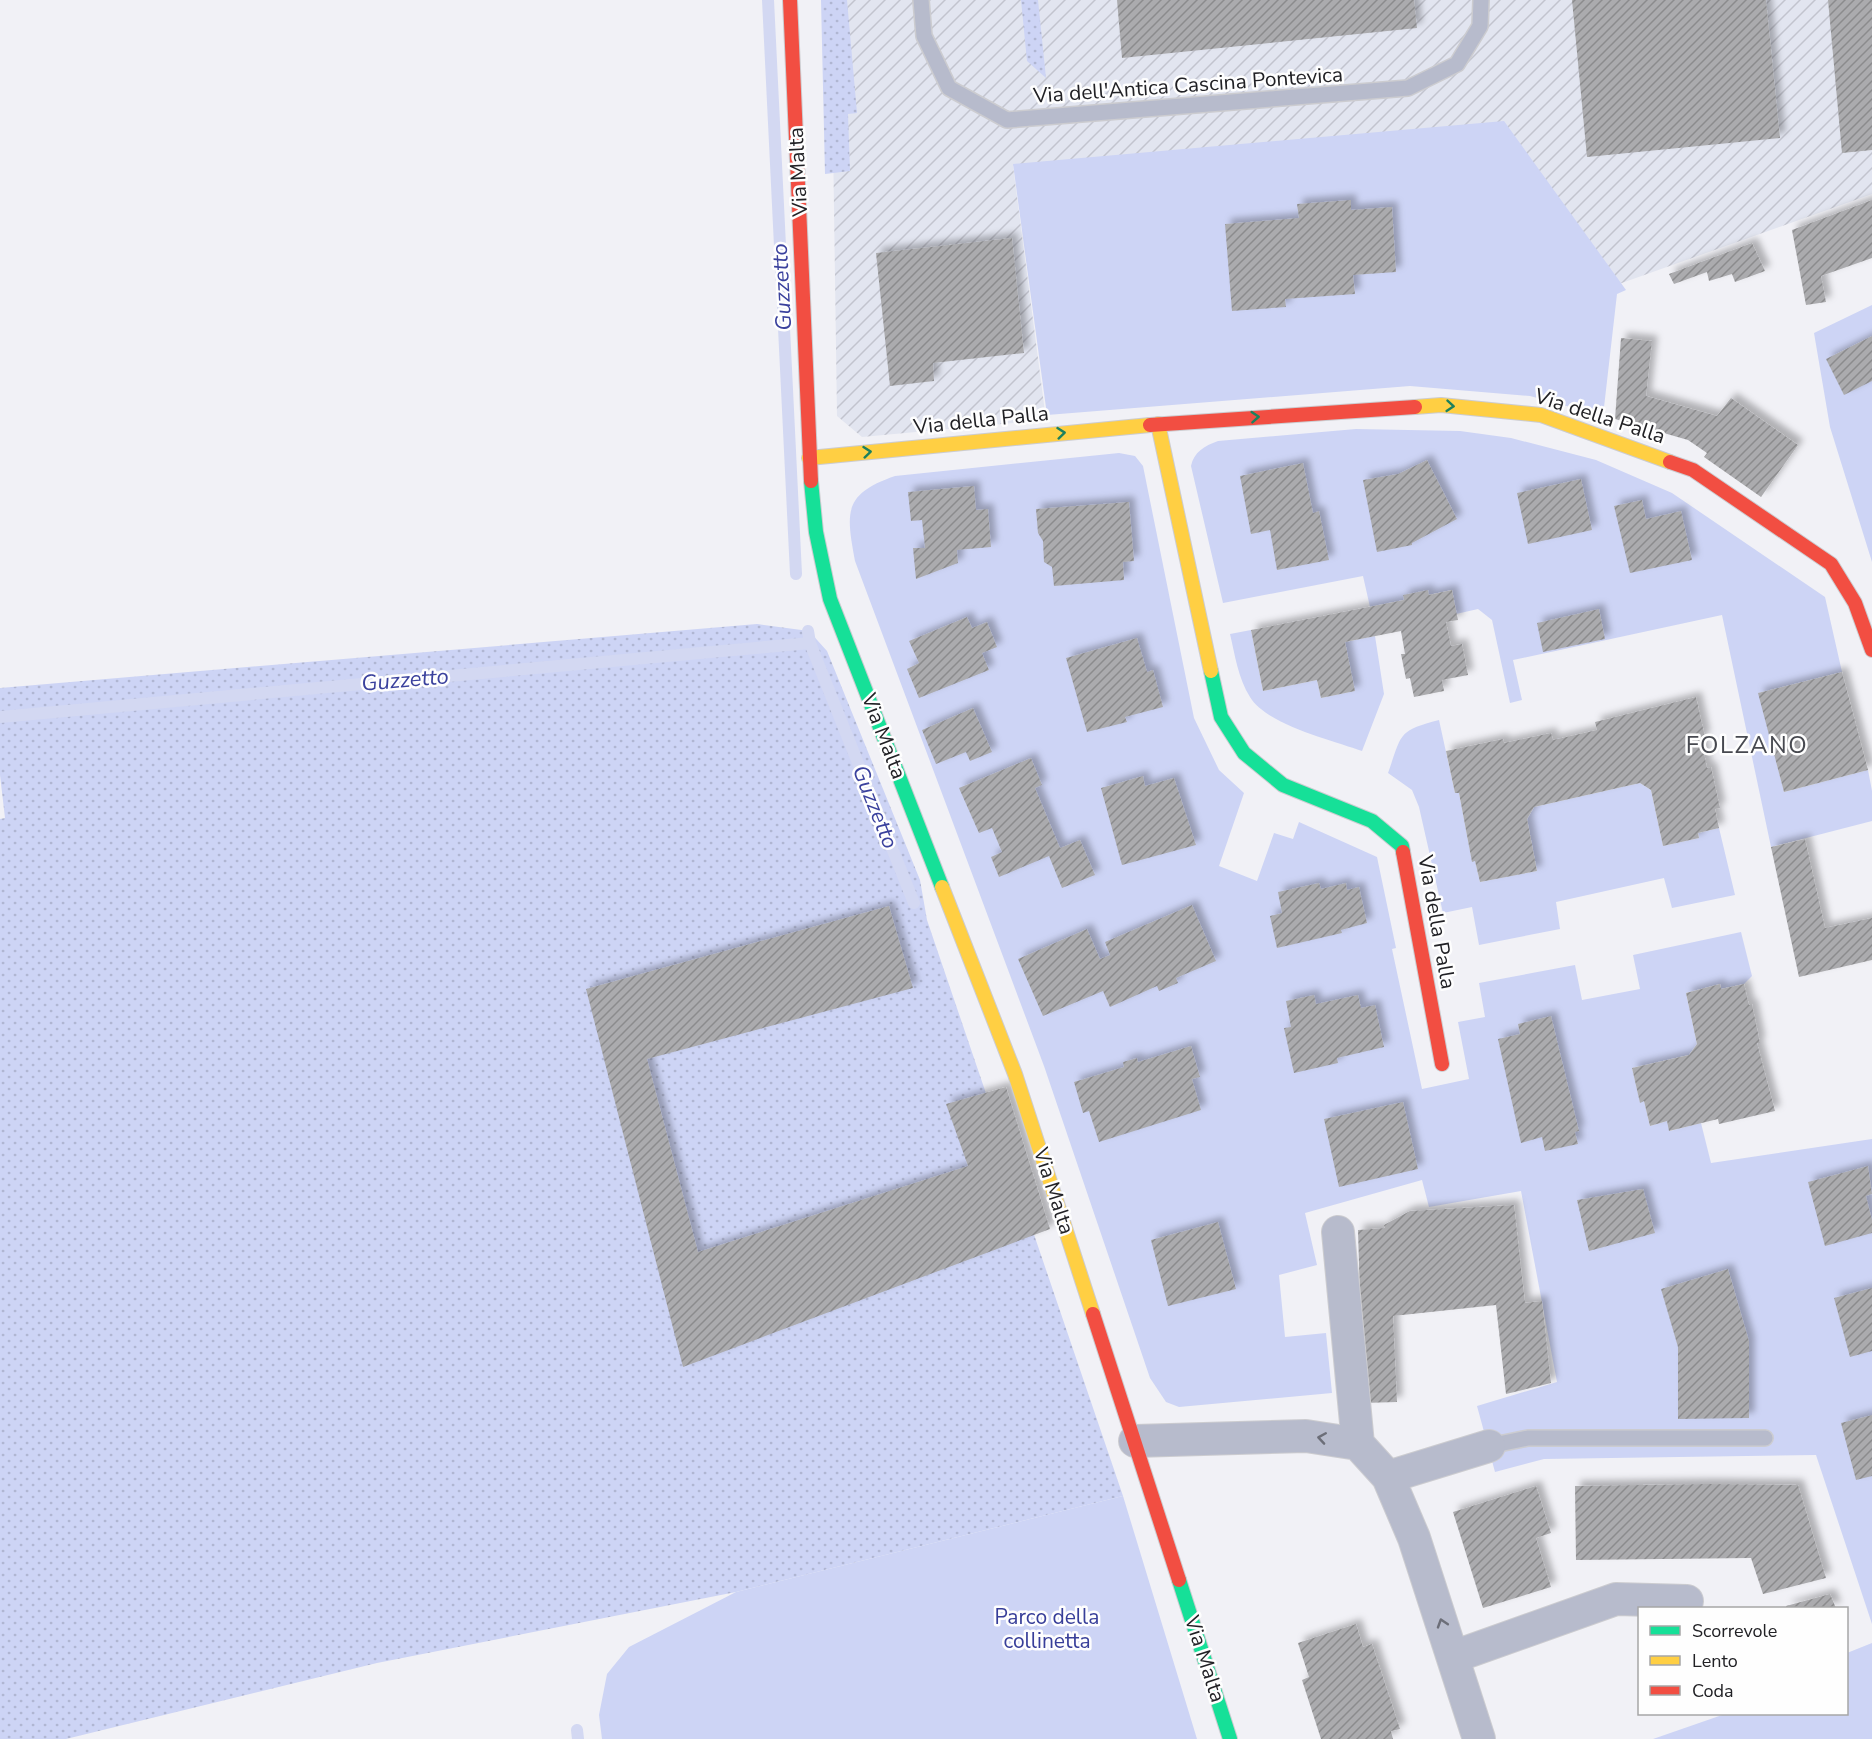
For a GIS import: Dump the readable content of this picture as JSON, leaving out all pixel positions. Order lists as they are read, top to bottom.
{
  "streets": {
    "street": ["Via Malta", "Via della Palla"],
    "lane": ["Via dell'Antica Cascina Pontevica"]
  },
  "crossings": [
    ["Via Malta", "Via della Palla"]
  ],
  "one_way": ["Via della Palla"],
  "districts": ["FOLZANO"],
  "water": ["Guzzetto"],
  "parks": ["Parco della collinetta"],
  "legend": ["Scorrevole", "Lento", "Coda"]
}
